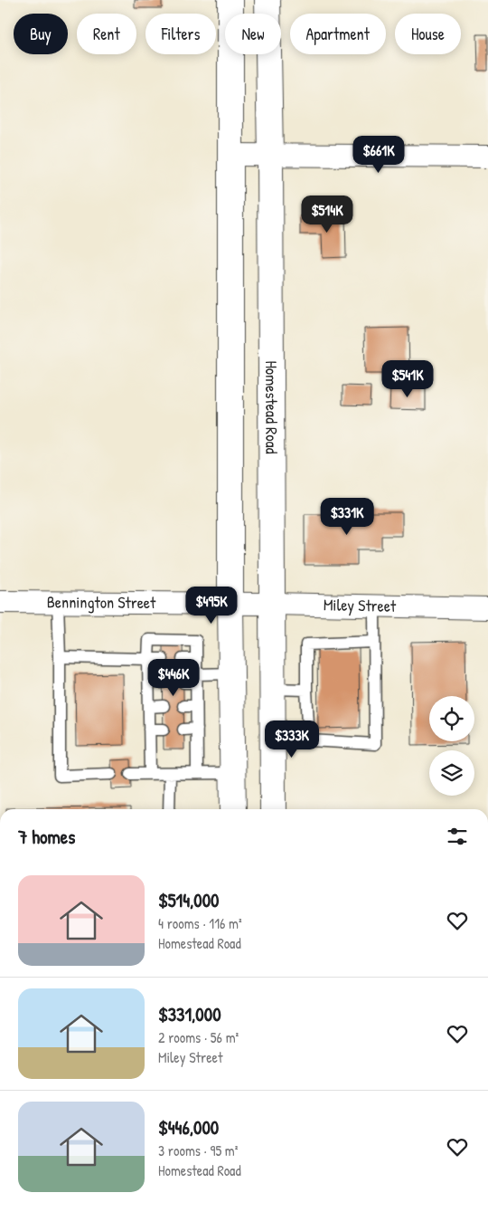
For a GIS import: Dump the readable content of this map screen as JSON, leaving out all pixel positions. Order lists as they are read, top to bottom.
{
  "streets": {
    "main road": ["Homestead Road"],
    "street": ["Bennington Street", "Miley Street"]
  },
  "crossings": [
    ["Homestead Road", "Miley Street"],
    ["Bennington Street", "Miley Street"]
  ],
  "page": {
    "chip": [
      "Buy",
      "Rent",
      "Filters",
      "New",
      "Apartment",
      "House"
    ],
    "price": [
      "$661K",
      "$514K",
      "$541K",
      "$331K",
      "$495K",
      "$446K",
      "$333K"
    ],
    "heading": "7 homes",
    "list": [
      {
        "name": "$514,000",
        "note": "4 rooms · 116 m² · Homestead Road"
      },
      {
        "name": "$331,000",
        "note": "2 rooms · 56 m² · Miley Street"
      },
      {
        "name": "$446,000",
        "note": "3 rooms · 95 m² · Homestead Road"
      }
    ]
  }
}
